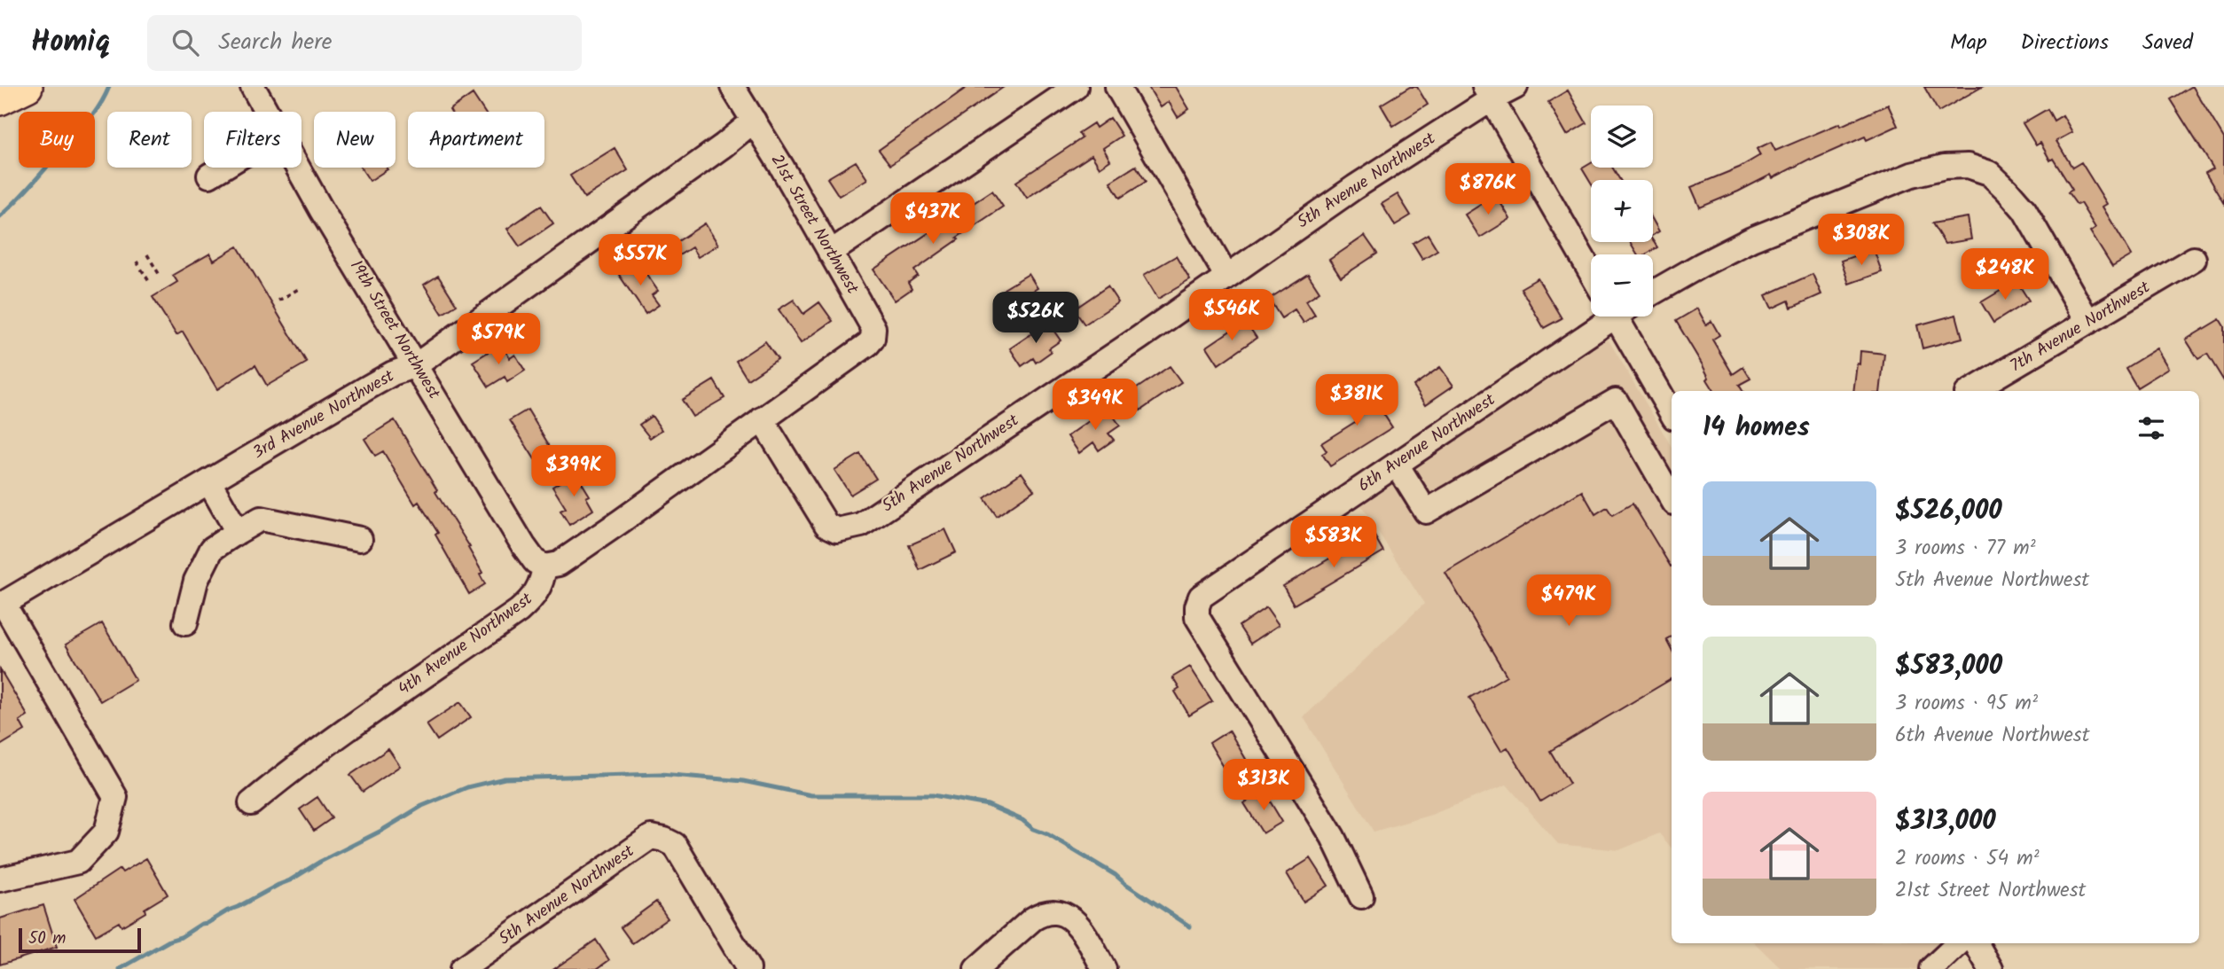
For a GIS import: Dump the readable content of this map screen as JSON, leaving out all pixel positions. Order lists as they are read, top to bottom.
{
  "streets": {
    "street": [
      "5th Avenue Northwest",
      "21st Street Northwest",
      "7th Avenue Northwest",
      "19th Street Northwest",
      "3rd Avenue Northwest",
      "6th Avenue Northwest",
      "4th Avenue Northwest"
    ]
  },
  "crossings": [
    ["5th Avenue Northwest", "21st Street Northwest"],
    ["21st Street Northwest", "3rd Avenue Northwest"],
    ["19th Street Northwest", "3rd Avenue Northwest"],
    ["19th Street Northwest", "4th Avenue Northwest"]
  ],
  "scale_bar": "50 m",
  "page": {
    "header": "Homiq",
    "search": "Search here",
    "nav": ["Map", "Directions", "Saved"],
    "map_buttons": ["+", "−"],
    "chip": [
      "Buy",
      "Rent",
      "Filters",
      "New",
      "Apartment"
    ],
    "price": [
      "$876K",
      "$437K",
      "$308K",
      "$557K",
      "$248K",
      "$546K",
      "$526K",
      "$579K",
      "$381K",
      "$349K",
      "$399K",
      "$583K",
      "$479K",
      "$313K"
    ],
    "heading": "14 homes",
    "list": [
      {
        "name": "$526,000",
        "note": "3 rooms · 77 m² · 5th Avenue Northwest"
      },
      {
        "name": "$583,000",
        "note": "3 rooms · 95 m² · 6th Avenue Northwest"
      },
      {
        "name": "$313,000",
        "note": "2 rooms · 54 m² · 21st Street Northwest"
      }
    ],
    "scale": "50 m"
  }
}
